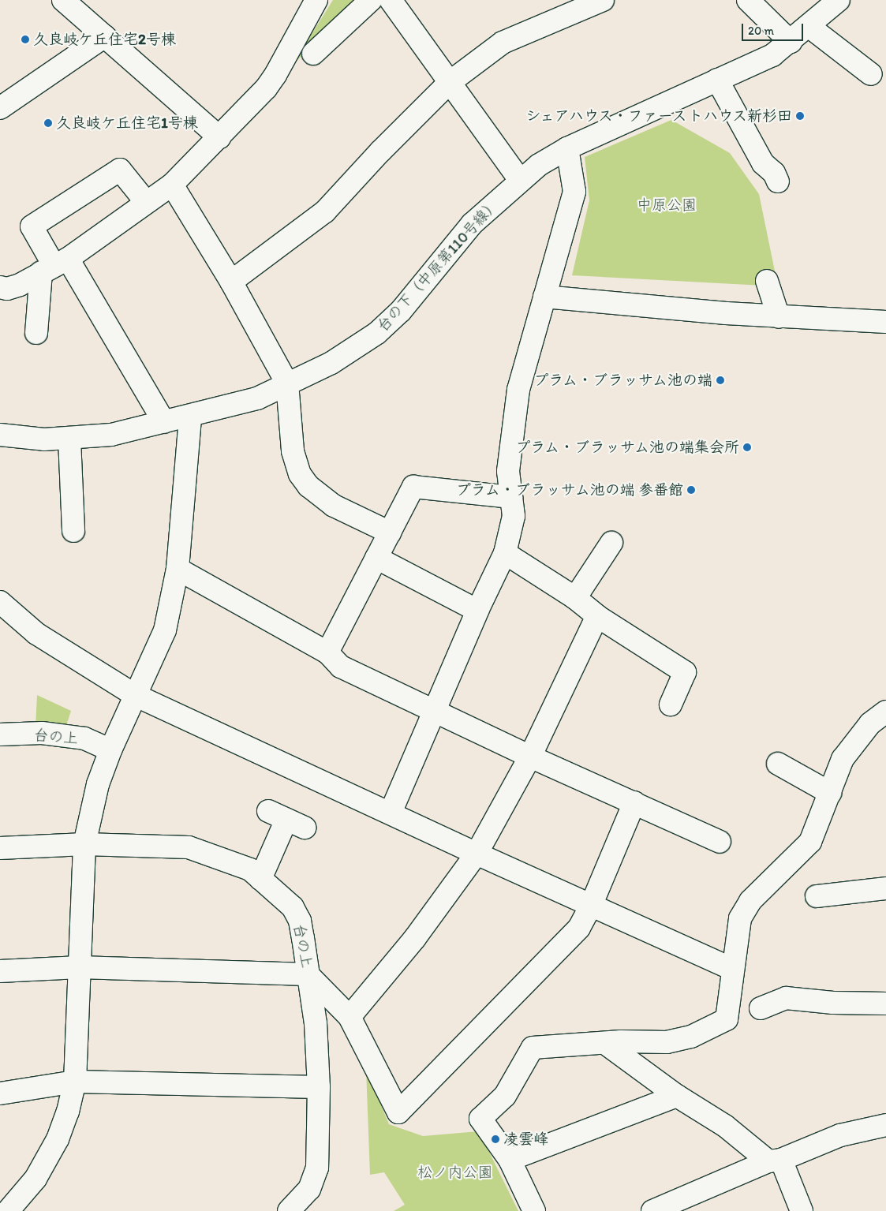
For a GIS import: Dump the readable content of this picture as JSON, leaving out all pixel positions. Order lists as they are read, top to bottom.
{
  "streets": {
    "street": ["台の下（中原第110号線）", "台の上"]
  },
  "parks": ["中原公園", "松ノ内公園"],
  "places": [
    "久良岐ケ丘住宅2号棟",
    "シェアハウス・ファーストハウス新杉田",
    "久良岐ケ丘住宅1号棟",
    "プラム・ブラッサム池の端",
    "プラム・ブラッサム池の端集会所",
    "プラム・ブラッサム池の端 参番館",
    "凌雲峰"
  ],
  "scale_bar": "20 m"
}
